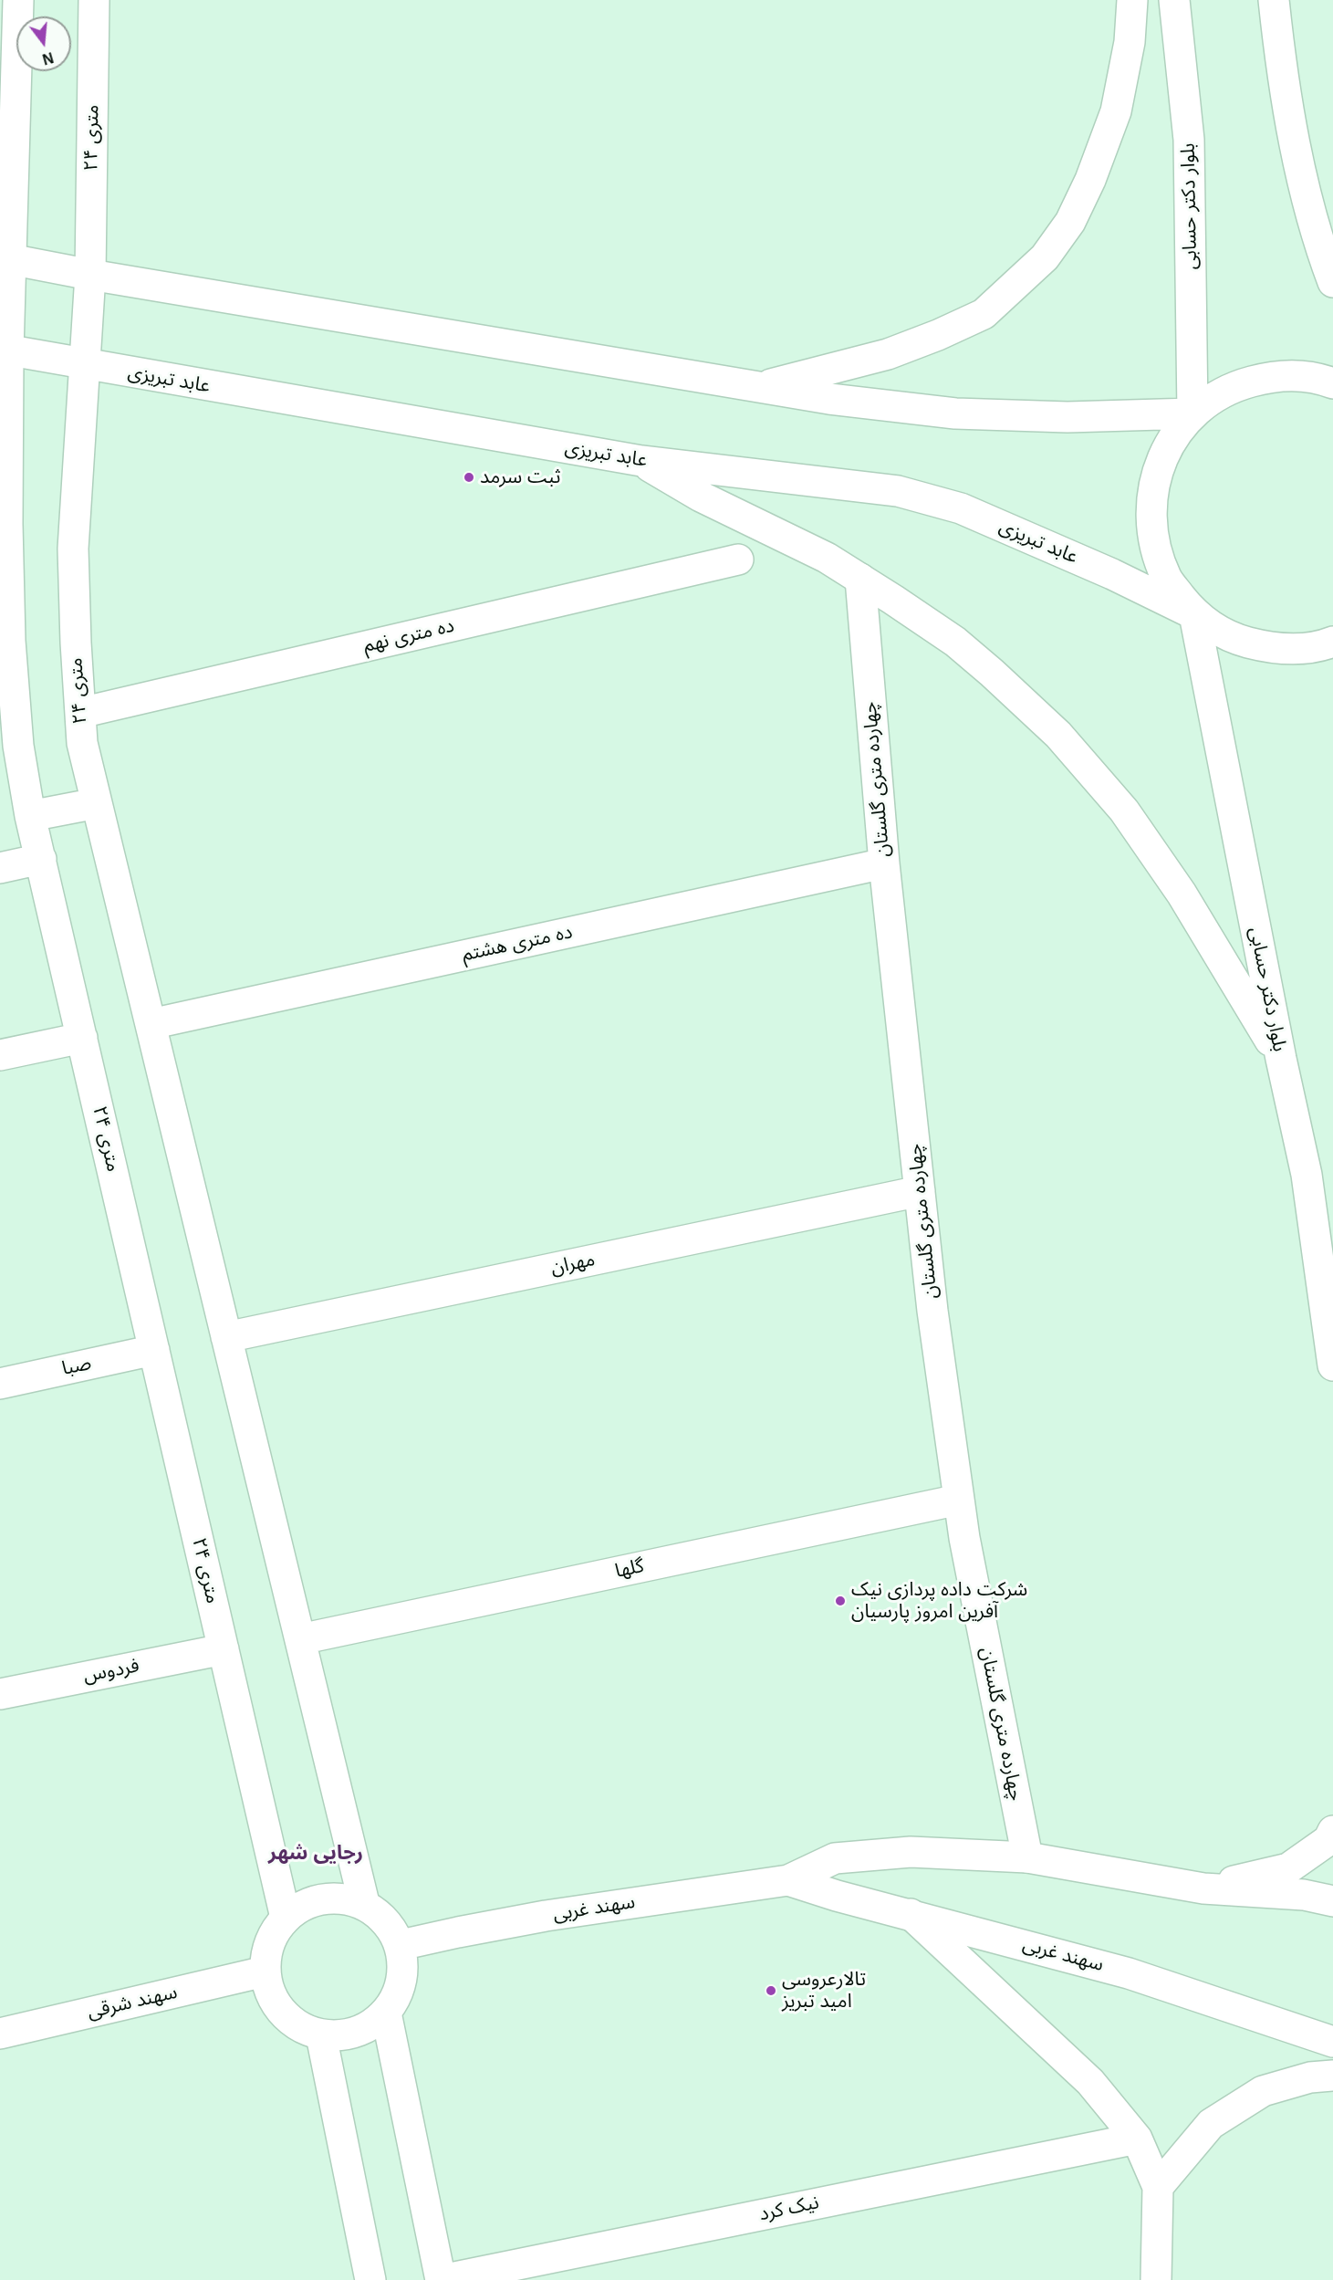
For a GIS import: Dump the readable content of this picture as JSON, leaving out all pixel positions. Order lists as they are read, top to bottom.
{
  "streets": {
    "street": [
      "۲۴ متری",
      "بلوار دکتر حسابی",
      "عابد تبریزی",
      "ده متری نهم",
      "چهارده متری گلستان",
      "ده متری هشتم",
      "مهران",
      "صبا",
      "گلها",
      "فردوس",
      "سهند غربی",
      "سهند شرقی",
      "نیک کرد"
    ]
  },
  "crossings": [
    ["۲۴ متری", "عابد تبریزی"],
    ["۲۴ متری", "ده متری نهم"],
    ["۲۴ متری", "ده متری هشتم"],
    ["۲۴ متری", "مهران"],
    ["۲۴ متری", "صبا"],
    ["۲۴ متری", "گلها"],
    ["۲۴ متری", "فردوس"],
    ["۲۴ متری", "سهند غربی"],
    ["۲۴ متری", "سهند شرقی"],
    ["بلوار دکتر حسابی", "عابد تبریزی"],
    ["چهارده متری گلستان", "ده متری هشتم"],
    ["چهارده متری گلستان", "مهران"],
    ["چهارده متری گلستان", "گلها"],
    ["چهارده متری گلستان", "سهند غربی"],
    ["سهند غربی", "سهند شرقی"]
  ],
  "districts": ["رجایی شهر"],
  "places": ["ثبت سرمد", "شرکت داده پردازی نیک آفرین امروز پارسیان", "تالارعروسی امید تبریز"],
  "north": "bottom"
}
